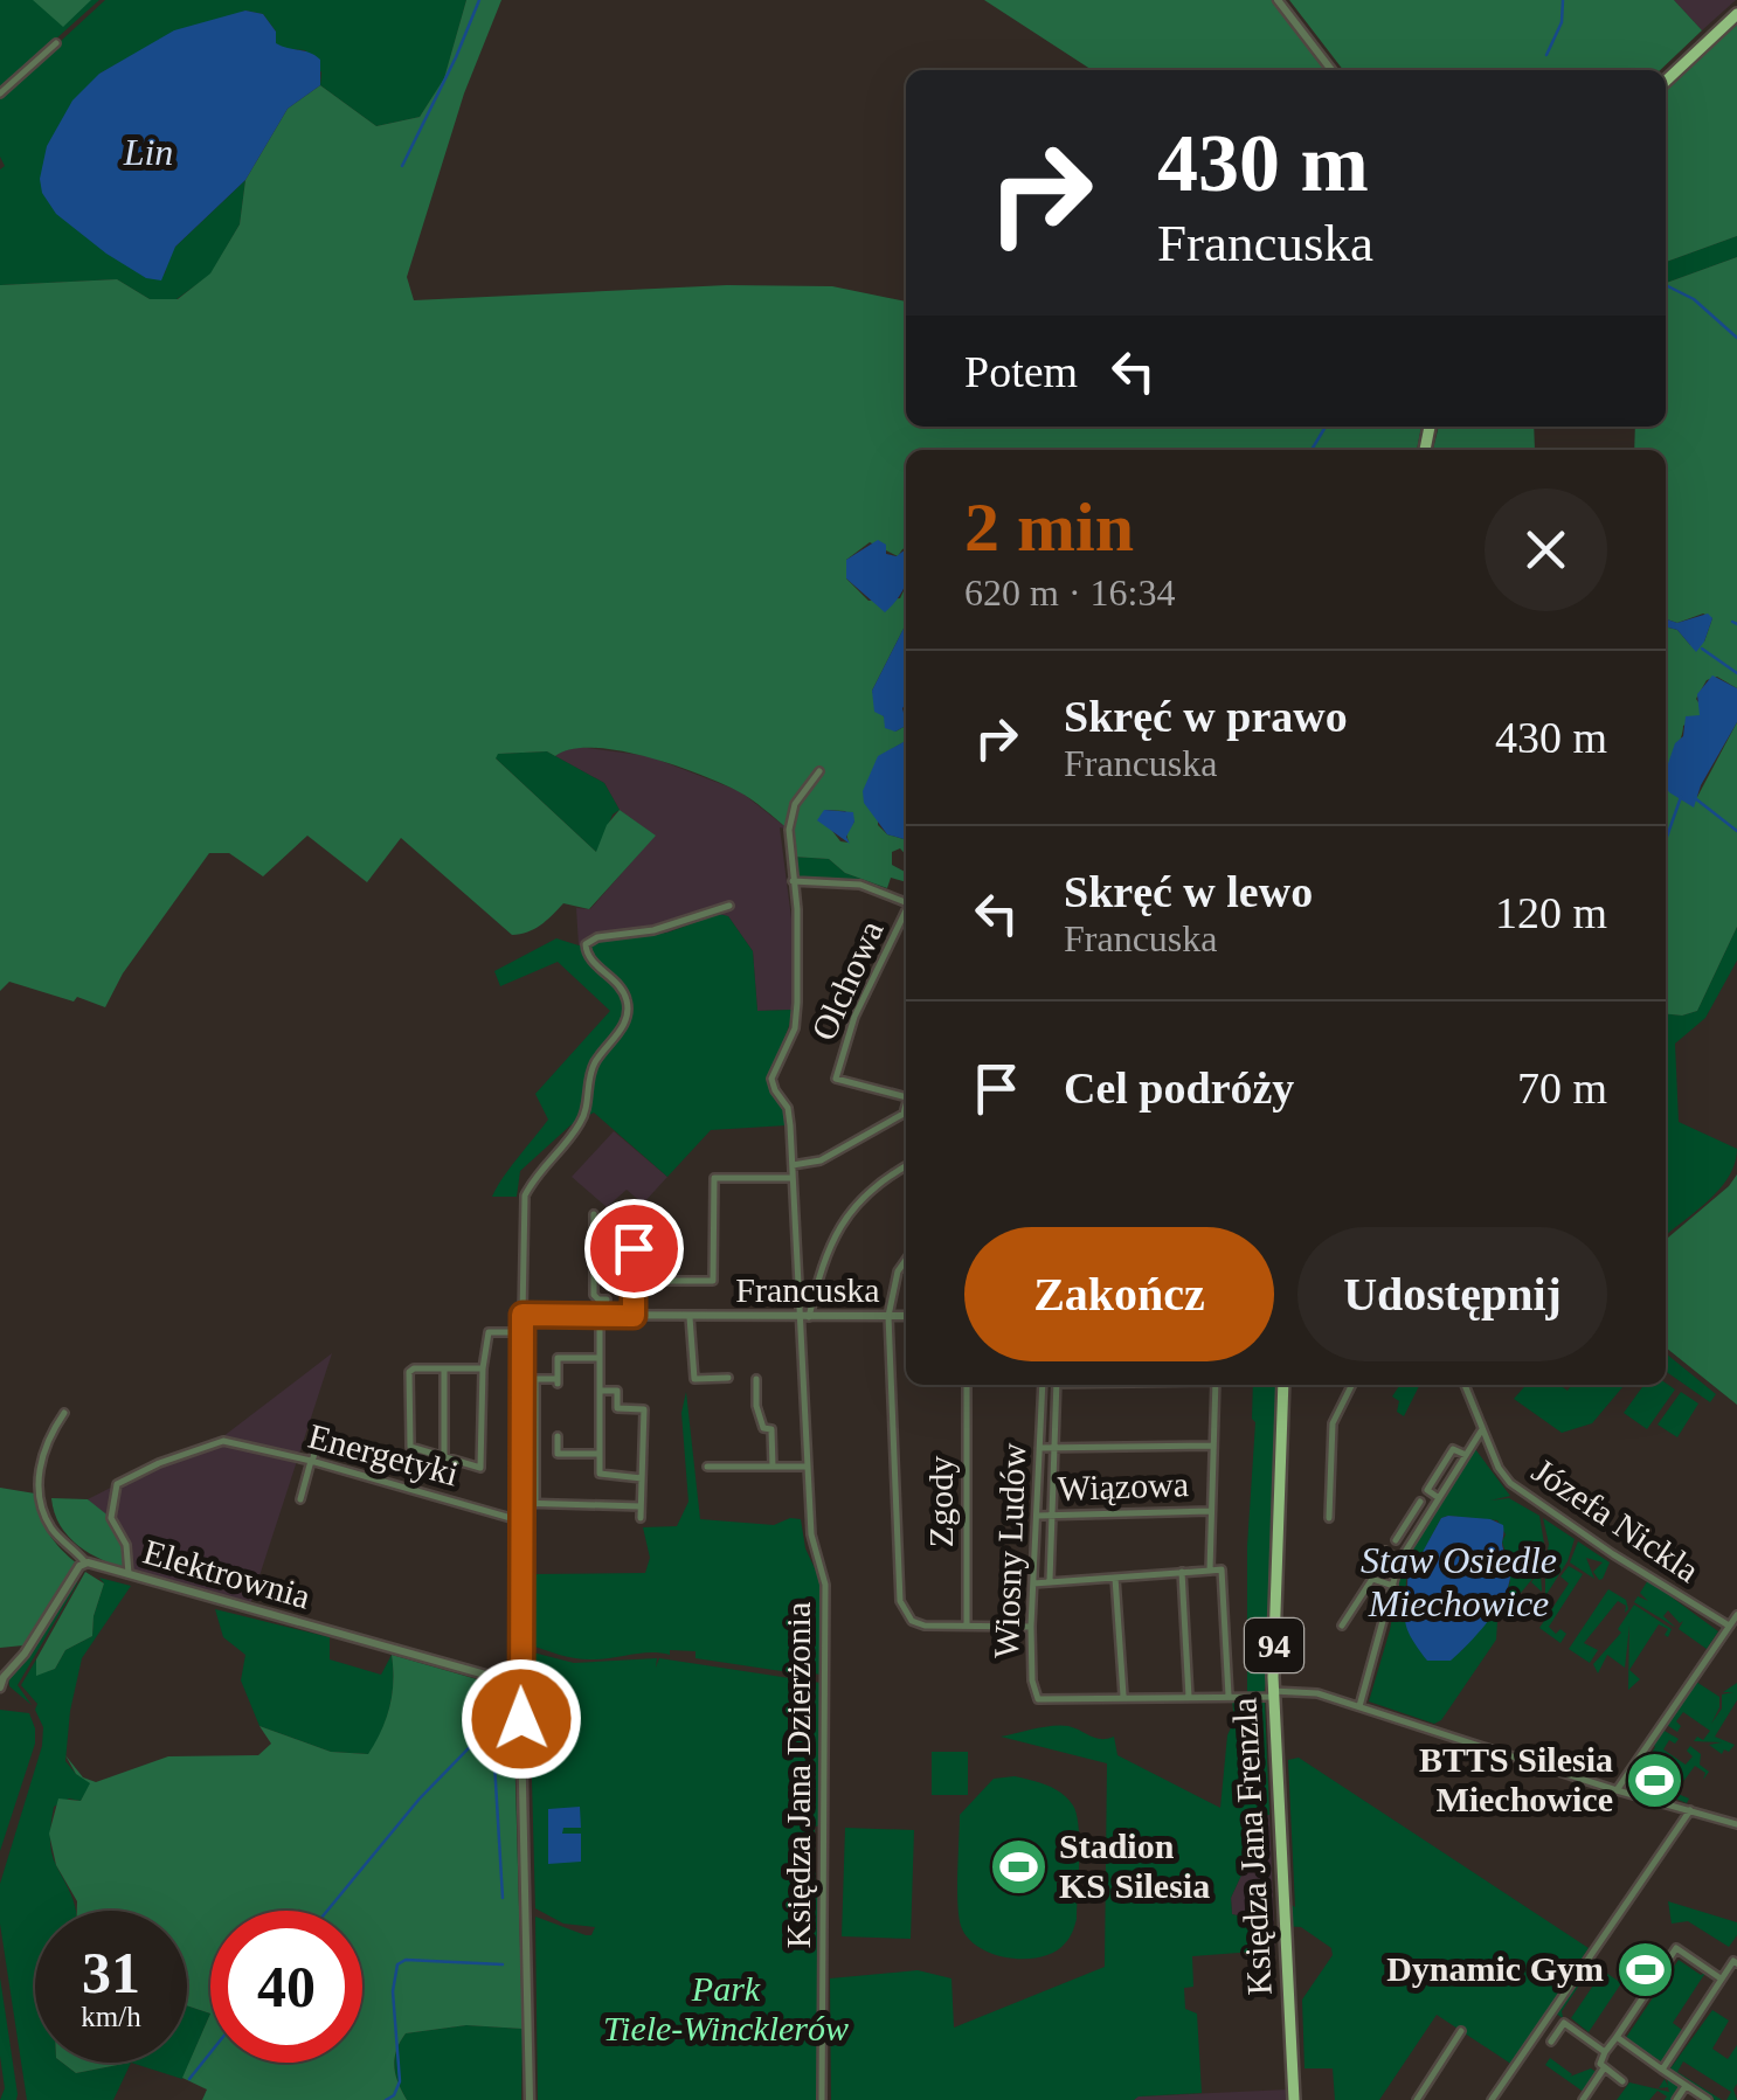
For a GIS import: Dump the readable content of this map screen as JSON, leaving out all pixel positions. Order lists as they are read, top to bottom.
{
  "streets": {
    "main road": ["94", "Księdza Jana Frenzla"],
    "street": [
      "Olchowa",
      "Francuska",
      "Energetyki",
      "Wiązowa",
      "Zgody",
      "Józefa Nickla",
      "Wiosny Ludów",
      "Elektrownia",
      "Księdza Jana Dzierżonia"
    ]
  },
  "crossings": [
    ["Francuska", "Księdza Jana Dzierżonia"],
    ["Energetyki", "Elektrownia"],
    ["Wiązowa", "Wiosny Ludów"],
    ["Wiosny Ludów", "Księdza Jana Frenzla"]
  ],
  "water": ["Lin", "Staw Osiedle Miechowice"],
  "parks": ["Park Tiele-Wincklerów"],
  "places": {
    "sports": ["BTTS Silesia Miechowice", "Stadion KS Silesia", "Dynamic Gym"]
  },
  "page": {
    "turn": ["430 m", "Francuska"],
    "then": "Potem",
    "heading": ["2 min", "620 m · 16:34"],
    "list": [
      {
        "name": "Skręć w prawo",
        "note": "Francuska",
        "value": "430 m"
      },
      {
        "name": "Skręć w lewo",
        "note": "Francuska",
        "value": "120 m"
      },
      {
        "name": "Cel podróży",
        "value": "70 m"
      }
    ],
    "buttons": ["Zakończ", "Udostępnij"],
    "speed": "31 km/h",
    "limit": "40"
  }
}
